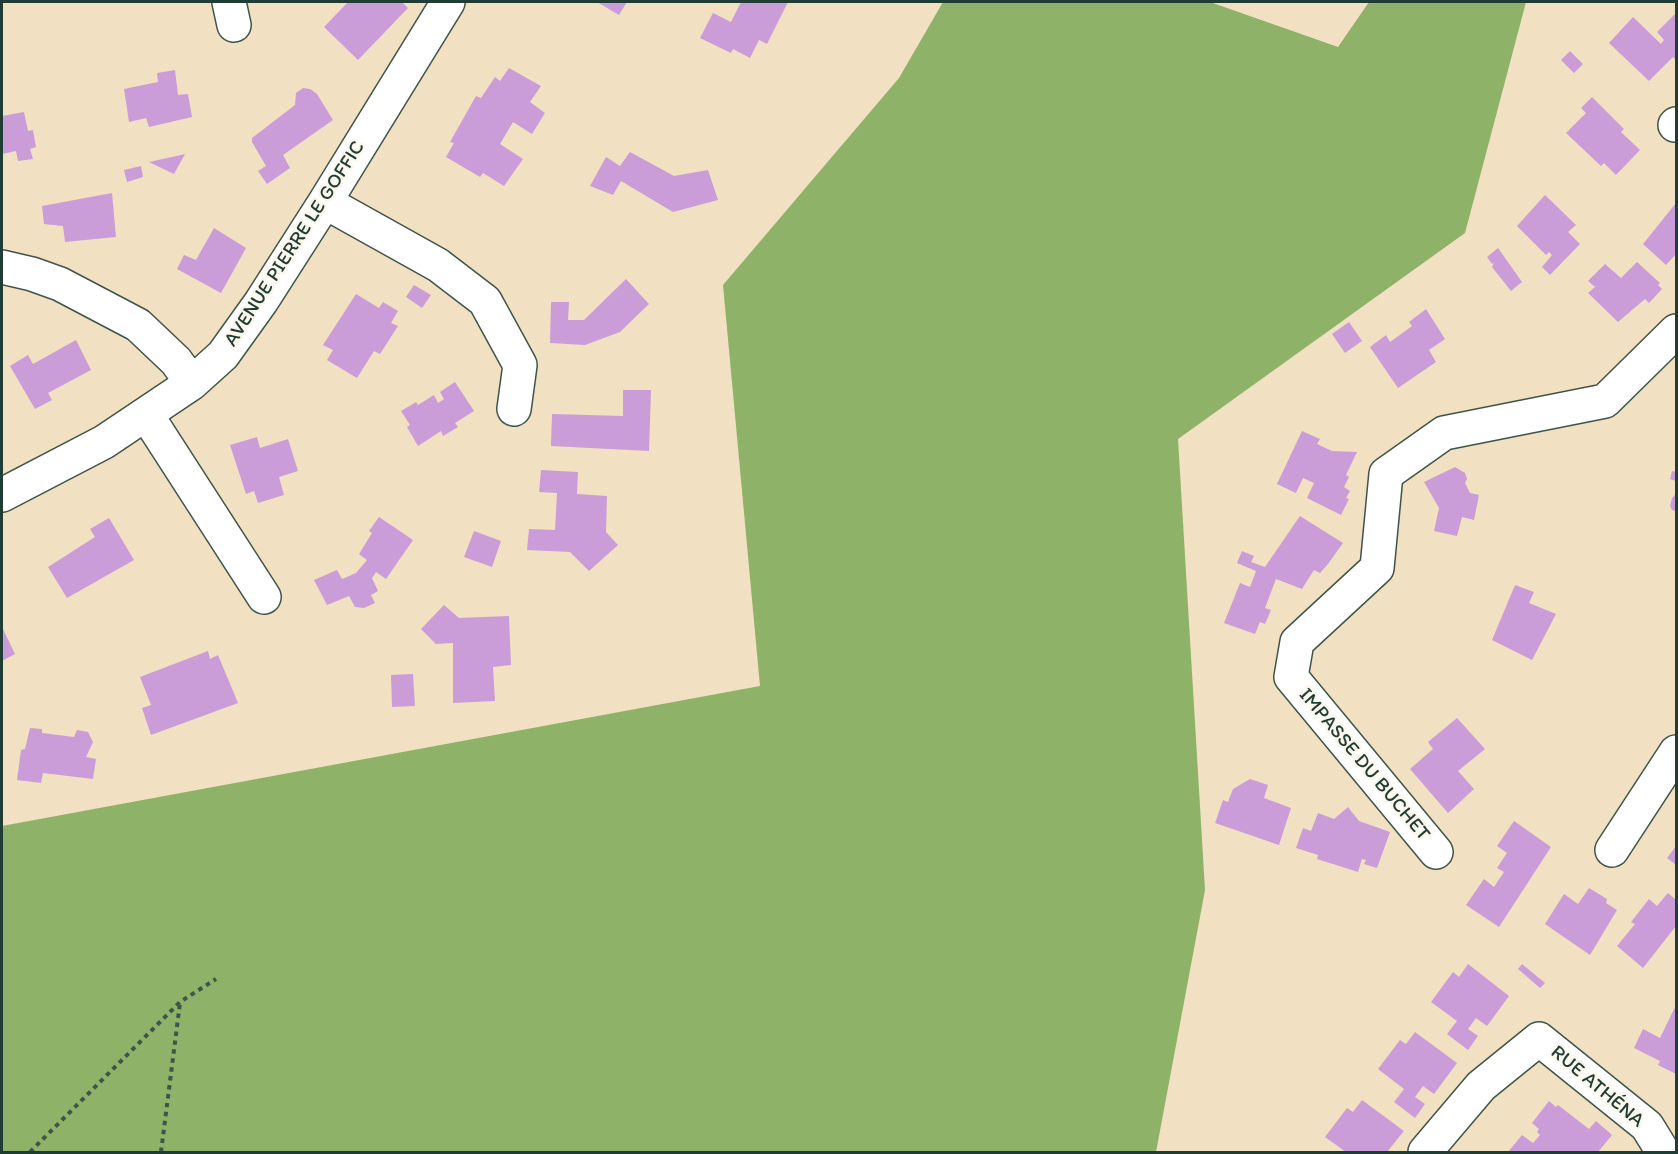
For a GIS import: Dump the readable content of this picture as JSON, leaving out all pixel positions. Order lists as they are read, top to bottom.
{
  "streets": {
    "street": ["AVENUE PIERRE LE GOFFIC", "IMPASSE DU BUCHET", "RUE ATHÉNA"]
  }
}
